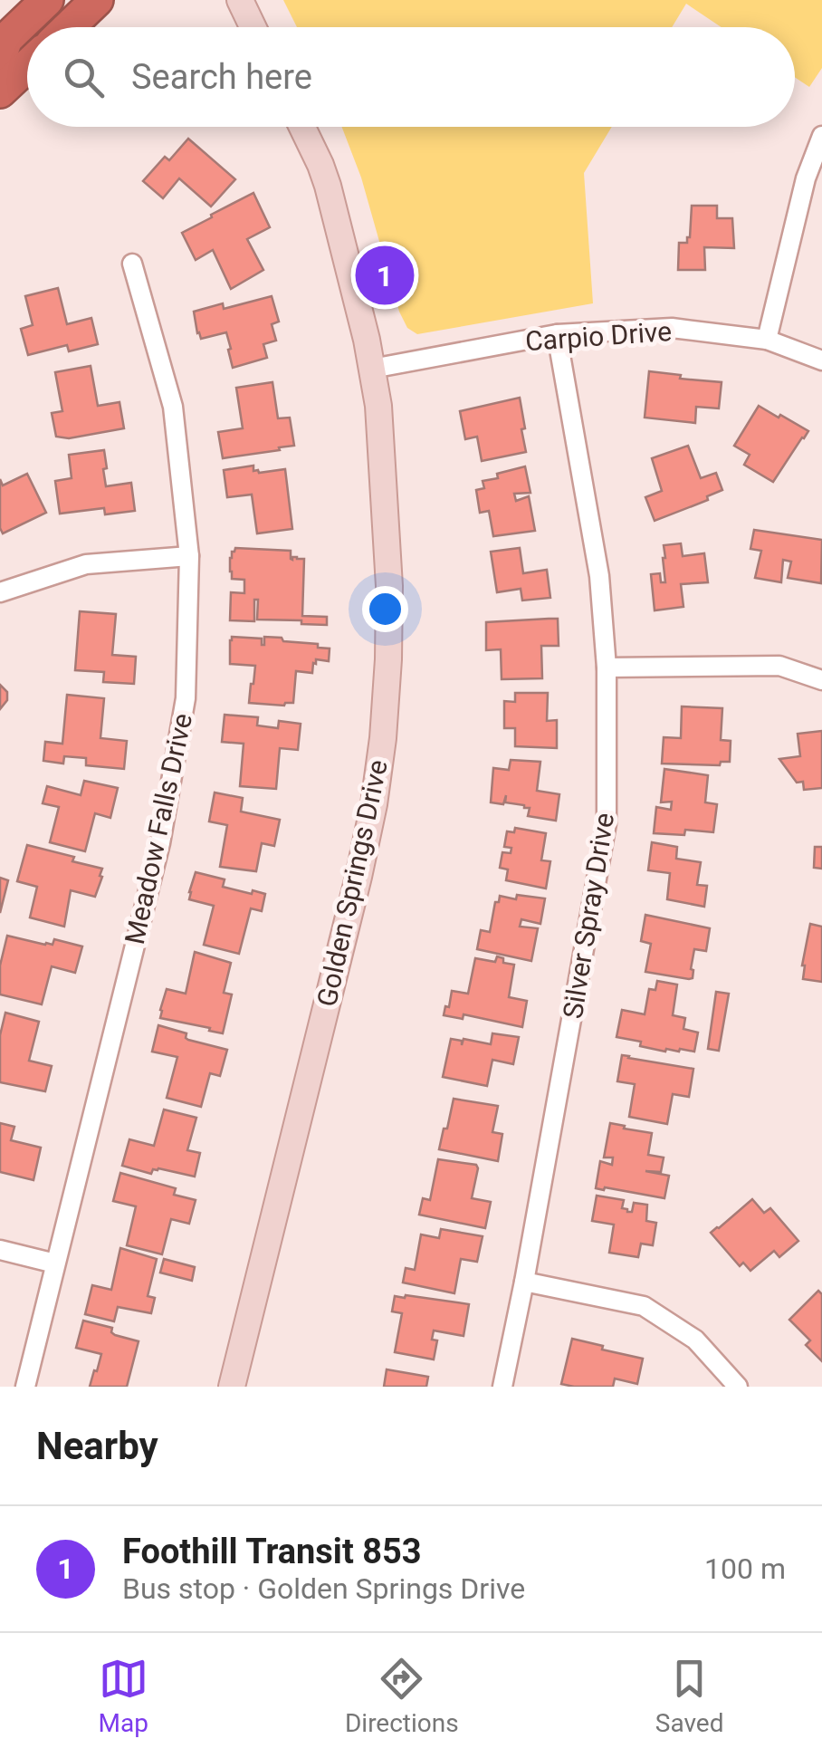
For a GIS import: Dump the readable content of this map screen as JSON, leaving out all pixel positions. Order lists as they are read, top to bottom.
{
  "streets": {
    "main road": ["Golden Springs Drive"],
    "street": ["Carpio Drive", "Meadow Falls Drive", "Silver Spray Drive"]
  },
  "crossings": [
    ["Carpio Drive", "Golden Springs Drive"],
    ["Carpio Drive", "Silver Spray Drive"]
  ],
  "page": {
    "search": "Search here",
    "pins": "1",
    "heading": "Nearby",
    "list": [
      {
        "mark": "1",
        "name": "Foothill Transit 853",
        "note": "Bus stop · Golden Springs Drive",
        "value": "100 m"
      }
    ],
    "nav": ["Map", "Directions", "Saved"]
  }
}
